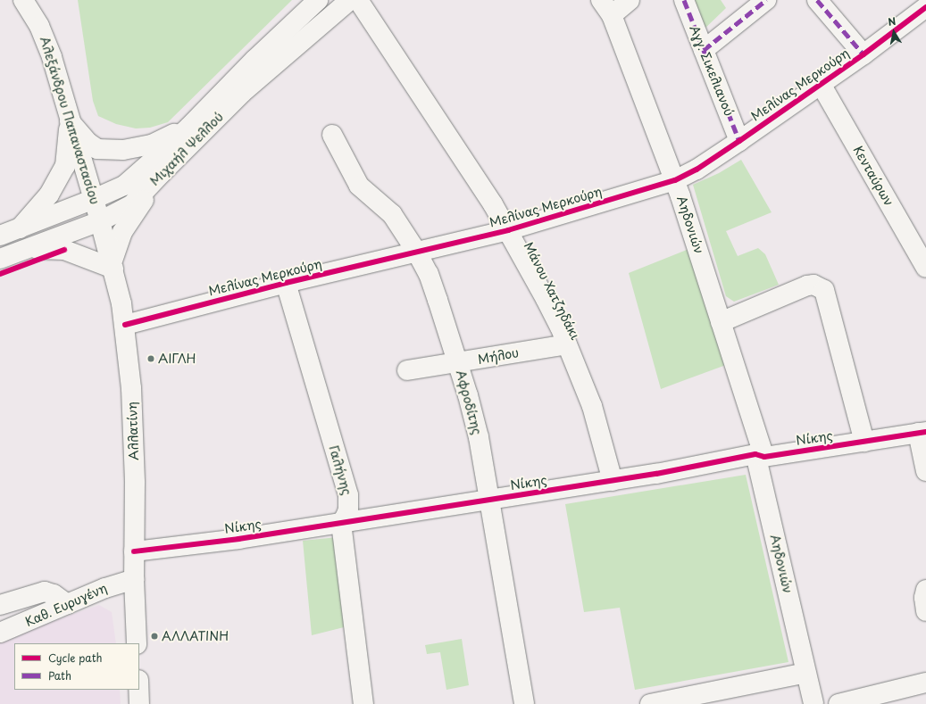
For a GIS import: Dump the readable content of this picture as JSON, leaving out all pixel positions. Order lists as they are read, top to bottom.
{
  "streets": {
    "street": [
      "Αγγ. Σικελιανού",
      "Μελίνας Μερκούρη",
      "Αλεξάνδρου Παπαναστασίου",
      "Μιχαήλ Ψελλού",
      "Κενταύρων",
      "Αηδονιών",
      "Μάνου Χατζηδάκι",
      "Μήλου",
      "Αφροδίτης",
      "Αλλατίνη",
      "Νίκης",
      "Γαλήνης",
      "Καθ. Ευρυγένη"
    ]
  },
  "crossings": [
    ["Αγγ. Σικελιανού", "Μελίνας Μερκούρη"],
    ["Μελίνας Μερκούρη", "Κενταύρων"],
    ["Μελίνας Μερκούρη", "Αηδονιών"],
    ["Μελίνας Μερκούρη", "Μάνου Χατζηδάκι"],
    ["Μελίνας Μερκούρη", "Αφροδίτης"],
    ["Μελίνας Μερκούρη", "Αλλατίνη"],
    ["Μελίνας Μερκούρη", "Γαλήνης"],
    ["Αλεξάνδρου Παπαναστασίου", "Μιχαήλ Ψελλού"],
    ["Αλεξάνδρου Παπαναστασίου", "Αλλατίνη"],
    ["Μιχαήλ Ψελλού", "Αλλατίνη"],
    ["Αηδονιών", "Νίκης"],
    ["Μάνου Χατζηδάκι", "Μήλου"],
    ["Μάνου Χατζηδάκι", "Νίκης"],
    ["Μήλου", "Αφροδίτης"],
    ["Αφροδίτης", "Νίκης"],
    ["Αλλατίνη", "Νίκης"],
    ["Αλλατίνη", "Καθ. Ευρυγένη"],
    ["Νίκης", "Γαλήνης"]
  ],
  "places": ["ΑΙΓΛΗ", "ΑΛΛΑΤΙΝΗ"],
  "legend": ["Cycle path", "Path"],
  "north": "top"
}
